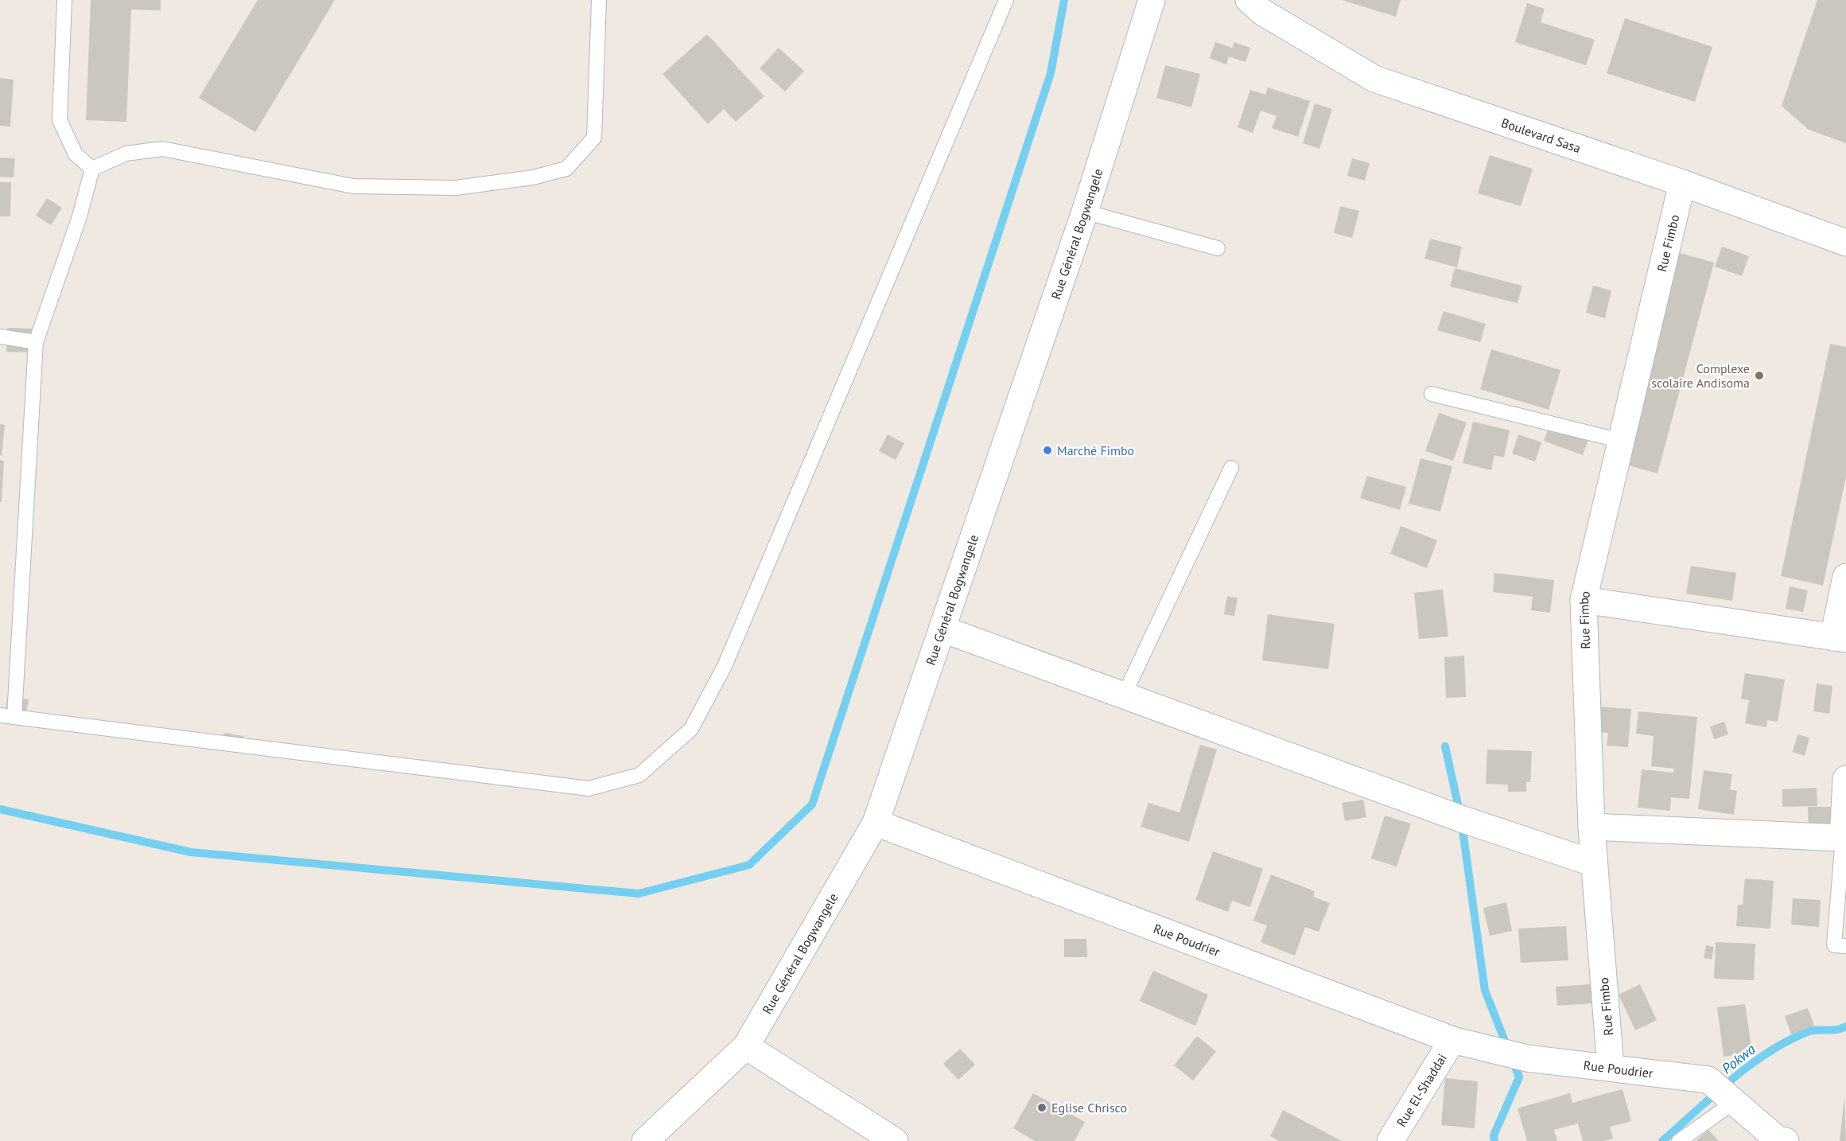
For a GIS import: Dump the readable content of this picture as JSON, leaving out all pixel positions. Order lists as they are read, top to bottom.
{
  "streets": {
    "street": [
      "Boulevard Sasa",
      "Rue Général Bogwangele",
      "Rue Fimbo",
      "Rue Poudrier",
      "Rue El-Shaddai"
    ]
  },
  "crossings": [
    ["Boulevard Sasa", "Rue Fimbo"],
    ["Rue Général Bogwangele", "Rue Poudrier"],
    ["Rue Fimbo", "Rue Poudrier"],
    ["Rue Poudrier", "Rue El-Shaddai"]
  ],
  "water": ["Pokwa"],
  "places": ["Complexe scolaire Andisoma", "Marché Fimbo", "Eglise Chrisco"]
}
